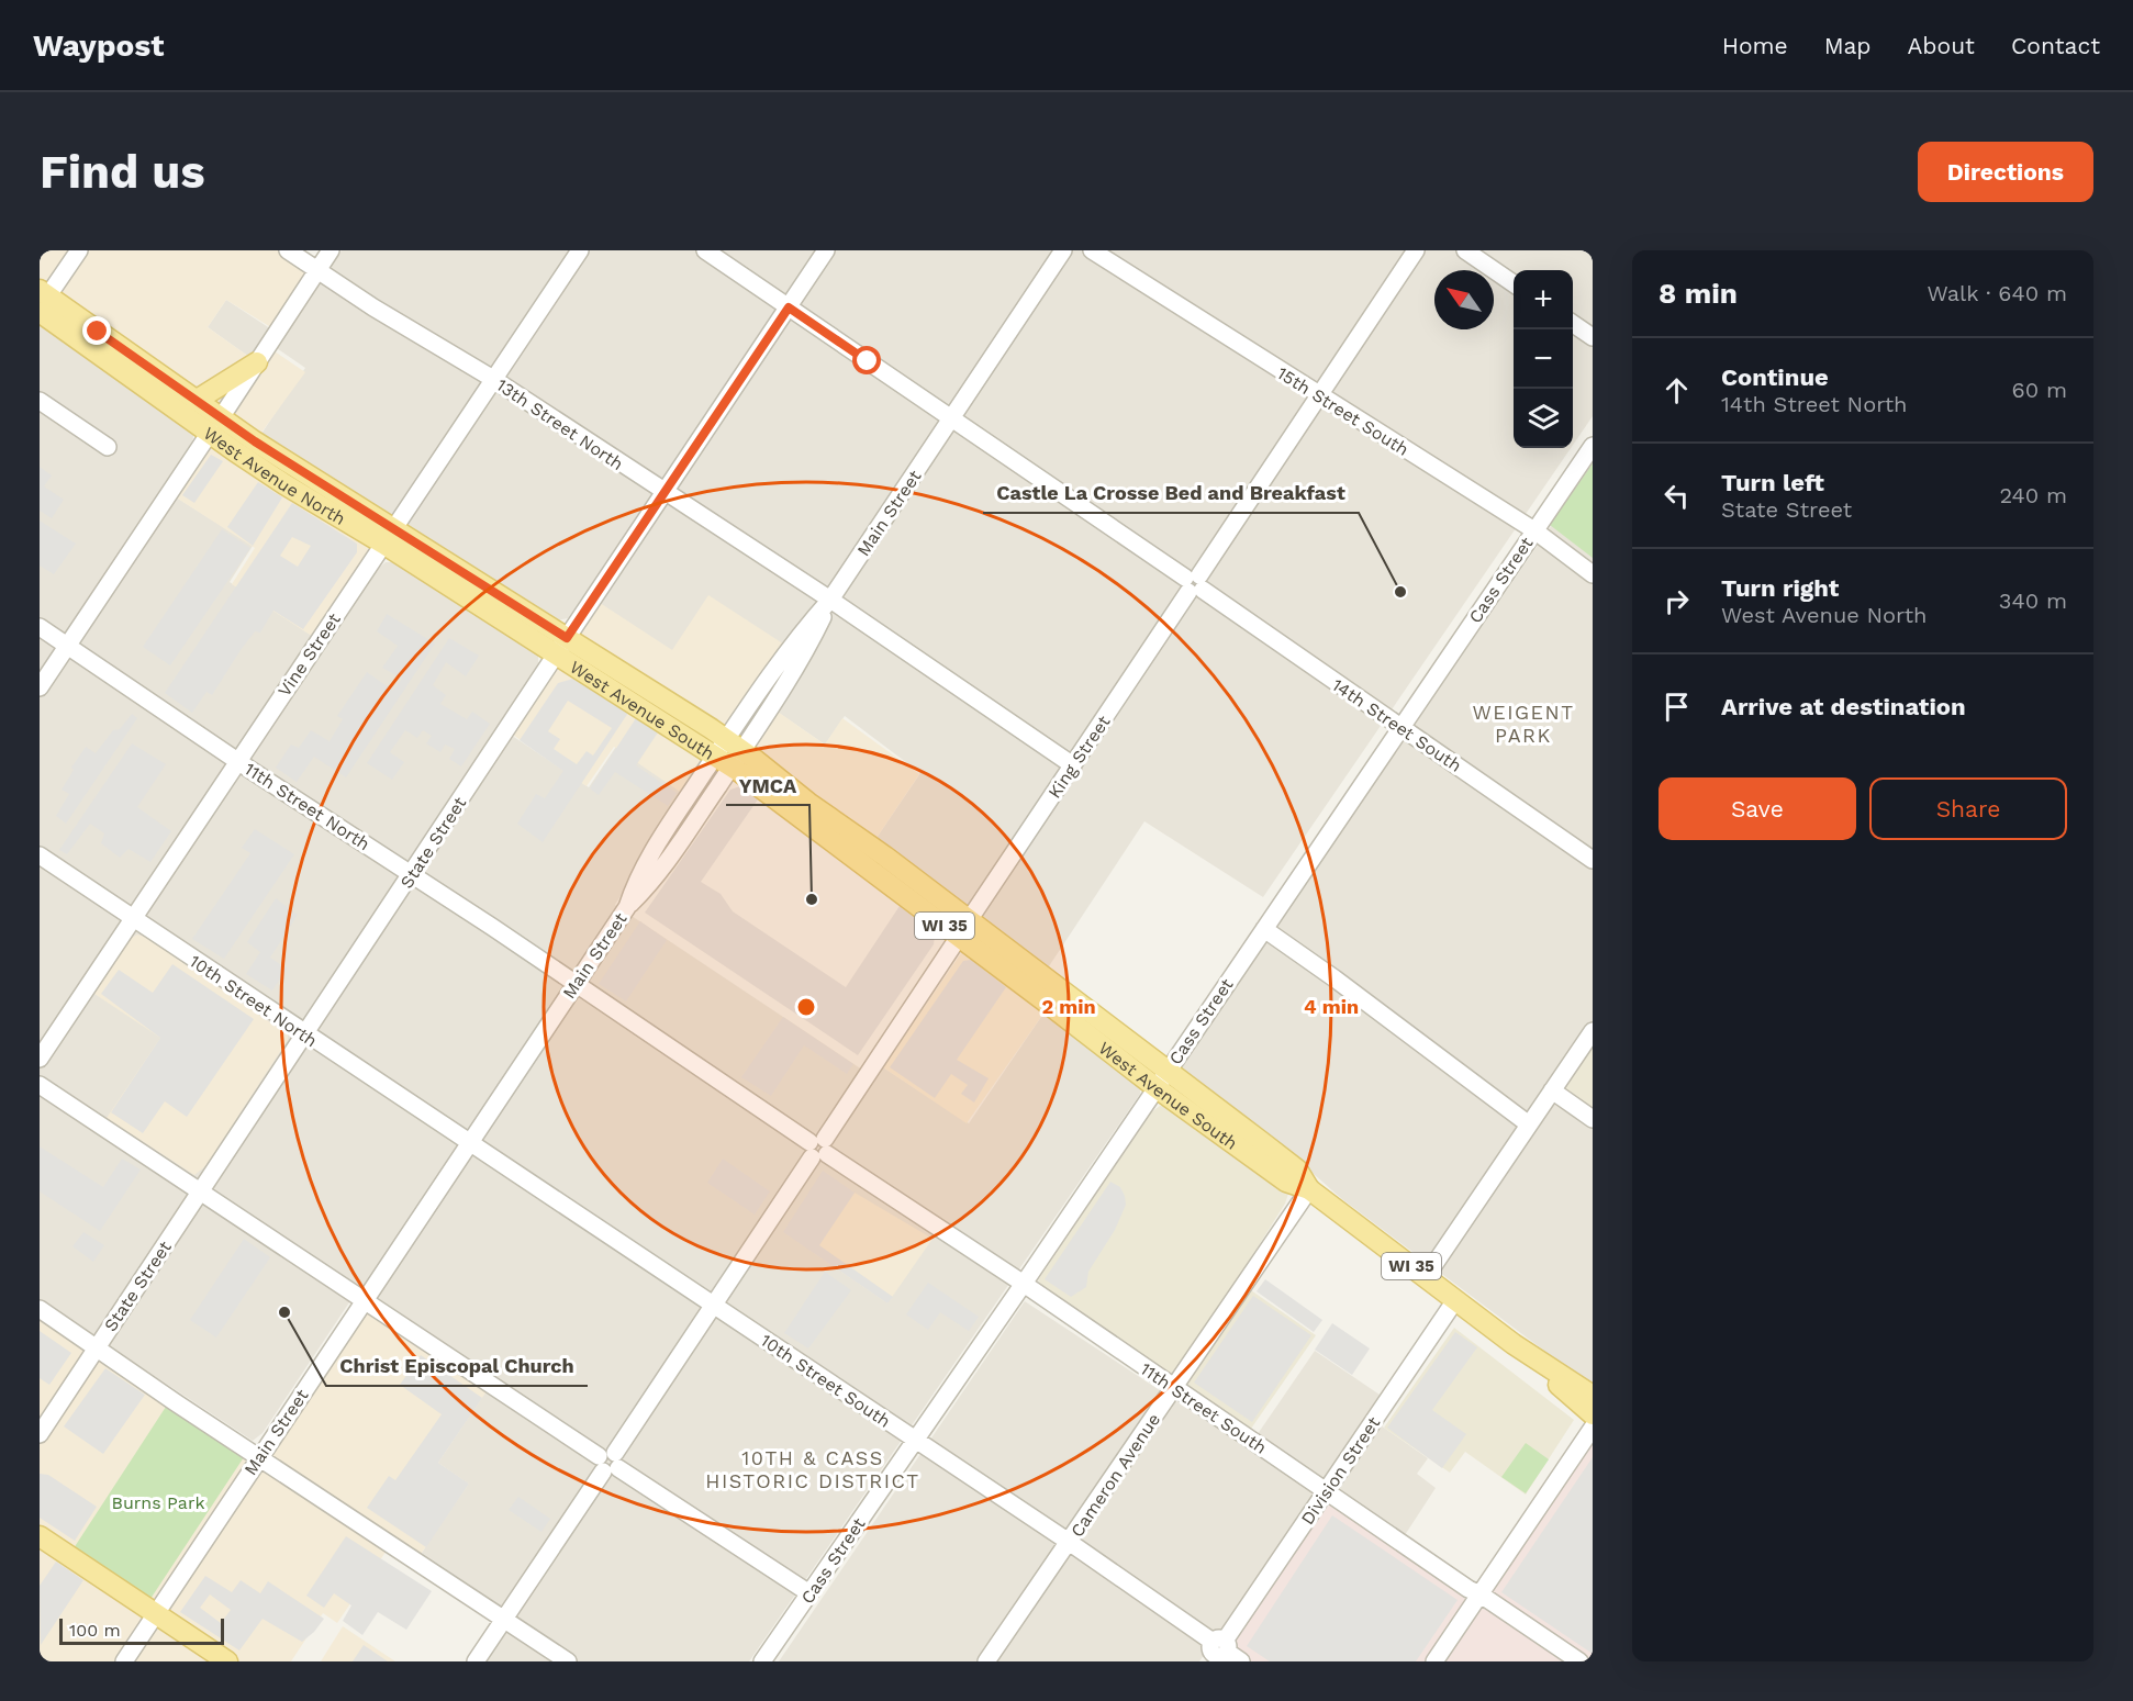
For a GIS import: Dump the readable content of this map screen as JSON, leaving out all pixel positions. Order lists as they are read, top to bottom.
{
  "streets": {
    "main road": ["West Avenue North", "West Avenue South", "WI 35"],
    "street": [
      "15th Street South",
      "13th Street North",
      "Main Street",
      "Cass Street",
      "Vine Street",
      "14th Street South",
      "King Street",
      "11th Street North",
      "State Street",
      "10th Street North",
      "10th Street South",
      "11th Street South",
      "Division Street",
      "Cameron Avenue"
    ]
  },
  "crossings": [
    ["15th Street South", "Cass Street"],
    ["15th Street South", "King Street"],
    ["13th Street North", "Main Street"],
    ["13th Street North", "Vine Street"],
    ["13th Street North", "King Street"],
    ["13th Street North", "State Street"],
    ["West Avenue North", "Main Street"],
    ["West Avenue North", "Vine Street"],
    ["West Avenue North", "West Avenue South"],
    ["West Avenue North", "State Street"],
    ["Main Street", "West Avenue South"],
    ["Main Street", "14th Street South"],
    ["Main Street", "11th Street North"],
    ["Main Street", "10th Street North"],
    ["Main Street", "10th Street South"],
    ["Main Street", "11th Street South"],
    ["Cass Street", "West Avenue South"],
    ["Cass Street", "14th Street South"],
    ["Cass Street", "10th Street South"],
    ["Cass Street", "11th Street South"],
    ["Vine Street", "11th Street North"],
    ["Vine Street", "10th Street North"],
    ["West Avenue South", "King Street"],
    ["West Avenue South", "Division Street"],
    ["West Avenue South", "Cameron Avenue"],
    ["14th Street South", "King Street"],
    ["14th Street South", "State Street"],
    ["King Street", "10th Street South"],
    ["King Street", "11th Street South"],
    ["11th Street North", "State Street"],
    ["11th Street North", "11th Street South"],
    ["State Street", "10th Street North"],
    ["10th Street North", "10th Street South"],
    ["10th Street South", "Division Street"],
    ["10th Street South", "Cameron Avenue"],
    ["11th Street South", "Division Street"],
    ["11th Street South", "Cameron Avenue"]
  ],
  "districts": ["WEIGENT PARK", "10TH & CASS HISTORIC DISTRICT"],
  "parks": ["Burns Park"],
  "places": ["Castle La Crosse Bed and Breakfast", "YMCA", "Christ Episcopal Church"],
  "scale_bar": "100 m",
  "north": "top left",
  "page": {
    "header": "Waypost",
    "nav": [
      "Home",
      "Map",
      "About",
      "Contact"
    ],
    "buttons": [
      "Directions",
      ["Save", "Share"]
    ],
    "title": "Find us",
    "heading": ["8 min", "Walk · 640 m"],
    "map_buttons": ["+", "−"],
    "list": [
      ["Continue", "14th Street North", "60 m"],
      ["Turn left", "State Street", "240 m"],
      ["Turn right", "West Avenue North", "340 m"],
      "Arrive at destination"
    ],
    "scale": "100 m"
  },
  "rings": ["2 min", "4 min"]
}
